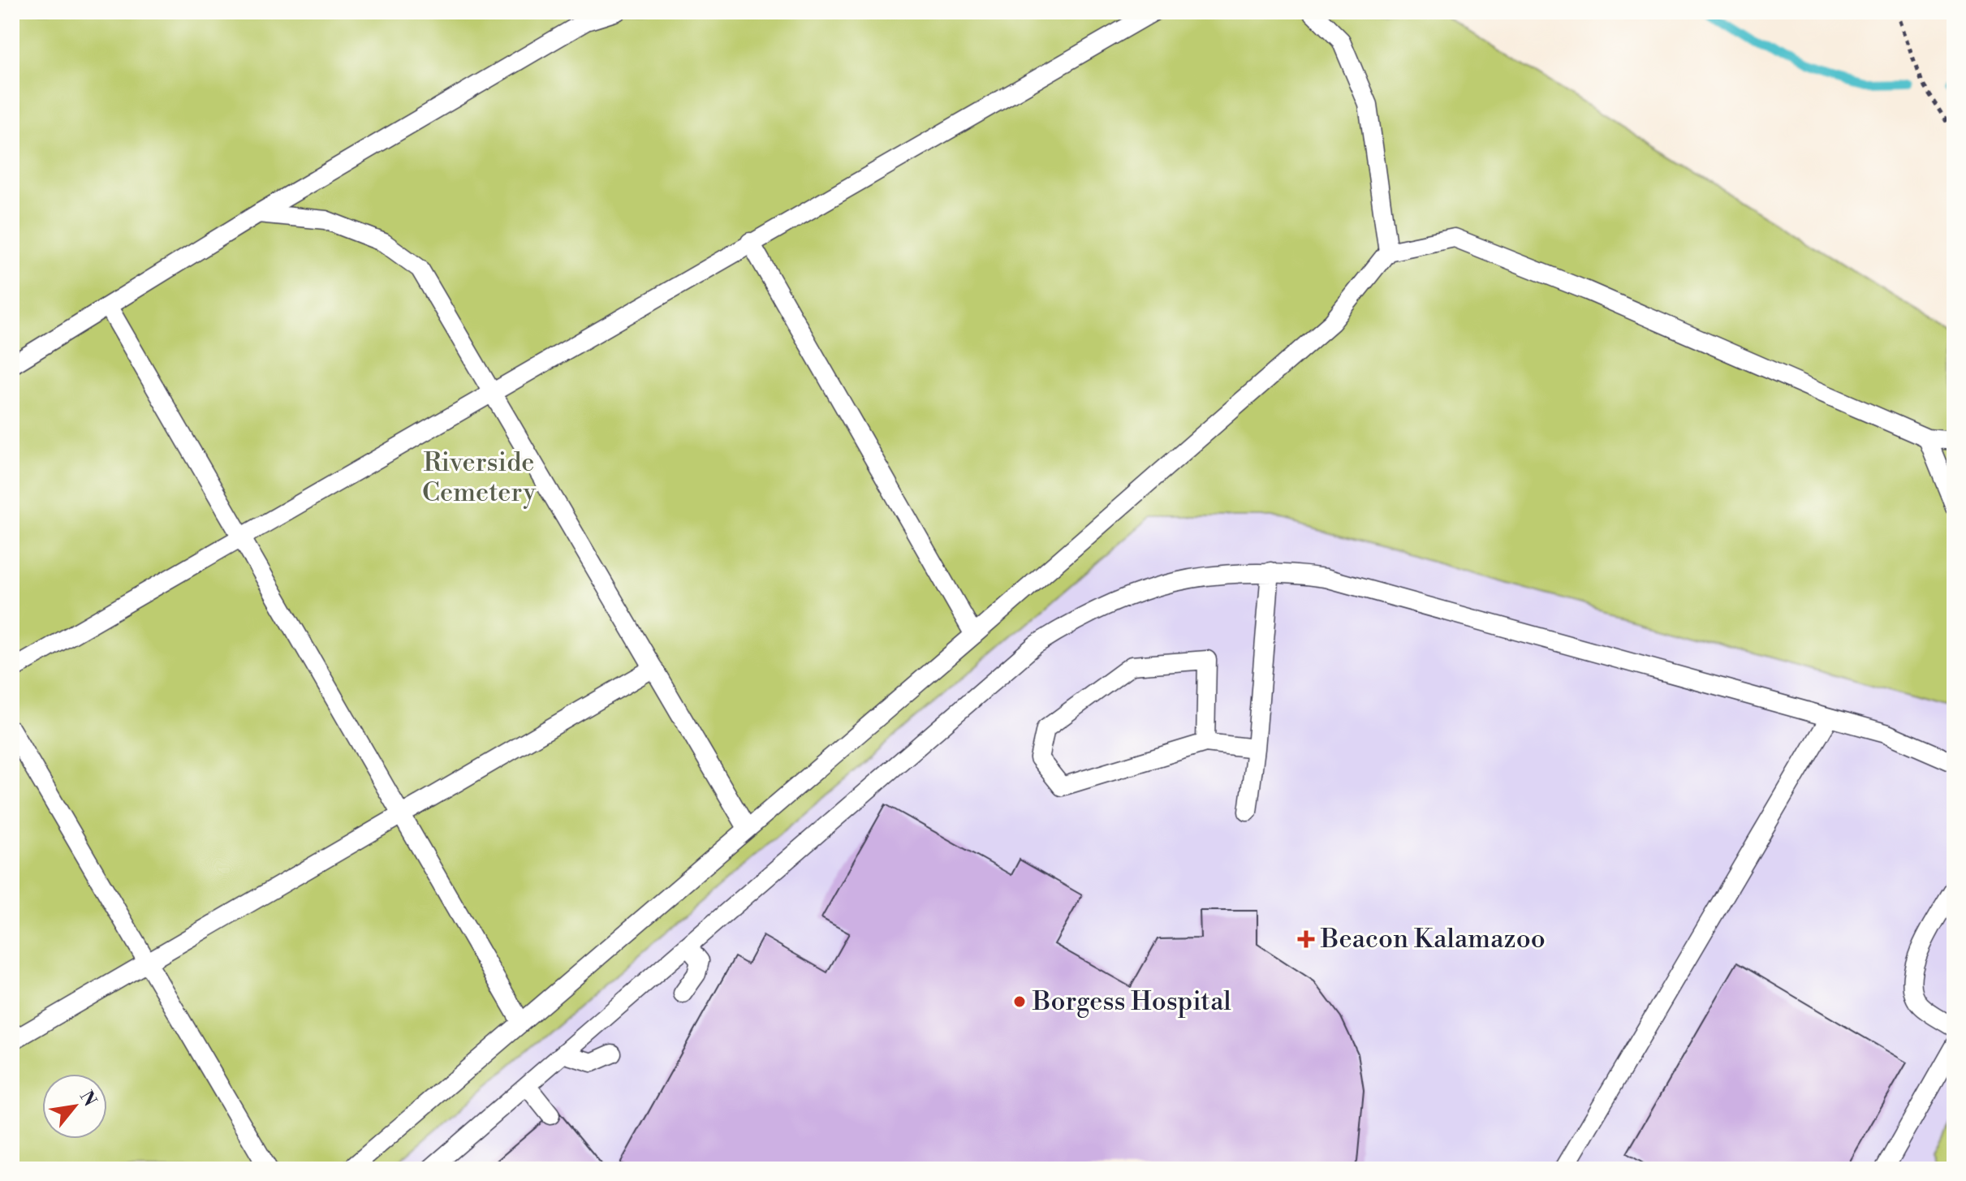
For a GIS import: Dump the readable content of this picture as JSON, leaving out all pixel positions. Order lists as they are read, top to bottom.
{
  "parks": ["Riverside Cemetery"],
  "places": {
    "health": ["Beacon Kalamazoo"],
    "other": ["Borgess Hospital"]
  },
  "north": "top right"
}
